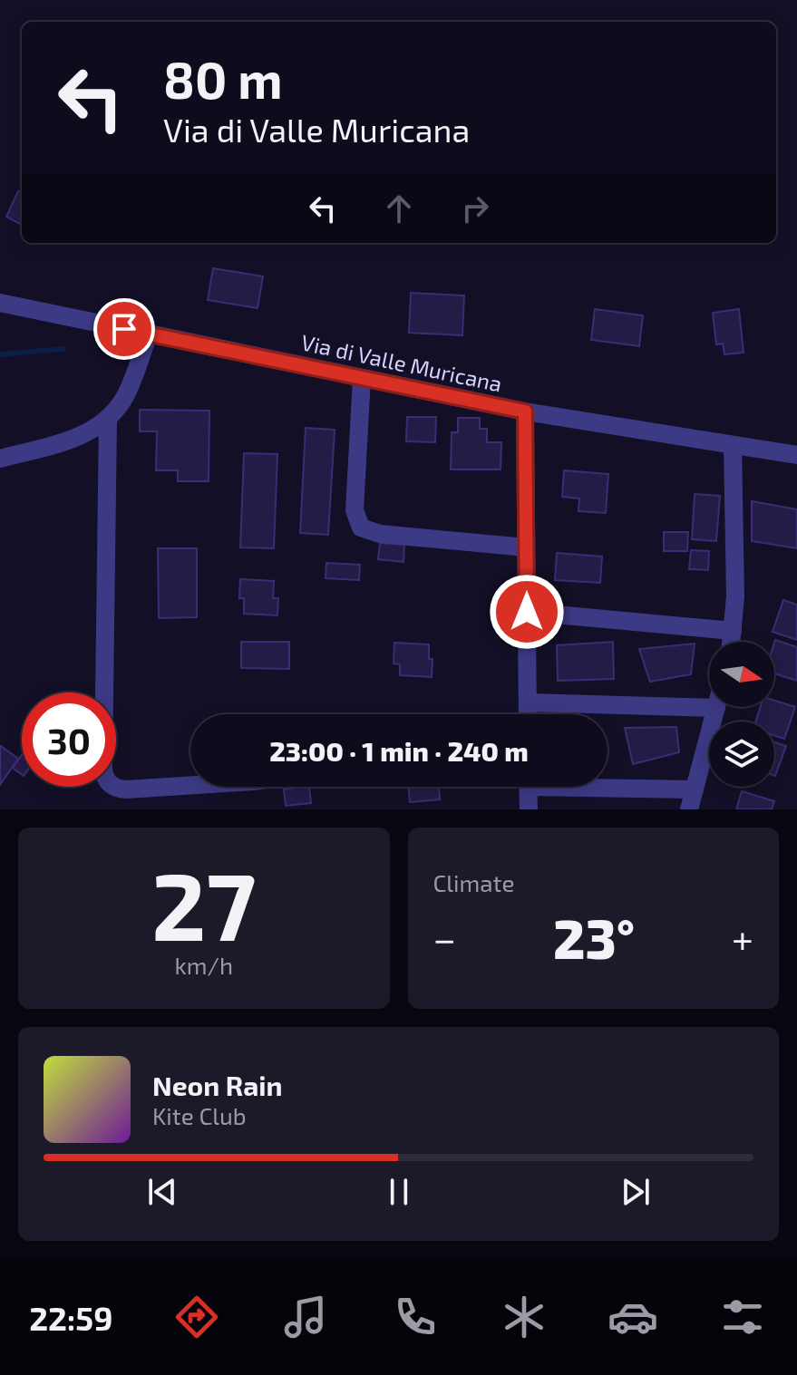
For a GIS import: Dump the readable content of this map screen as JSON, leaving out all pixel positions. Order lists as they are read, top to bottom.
{
  "streets": {
    "street": ["Via di Valle Muricana"]
  },
  "north": "right",
  "page": {
    "turn": ["80 m", "Via di Valle Muricana"],
    "limit": "30",
    "trip": "23:00 · 1 min · 240 m",
    "tile": [
      ["27", "km/h"],
      "Climate"
    ],
    "heat": ["−", "23°", "+"],
    "song": ["Neon Rain", "Kite Club"],
    "tabs": "22:59"
  }
}
